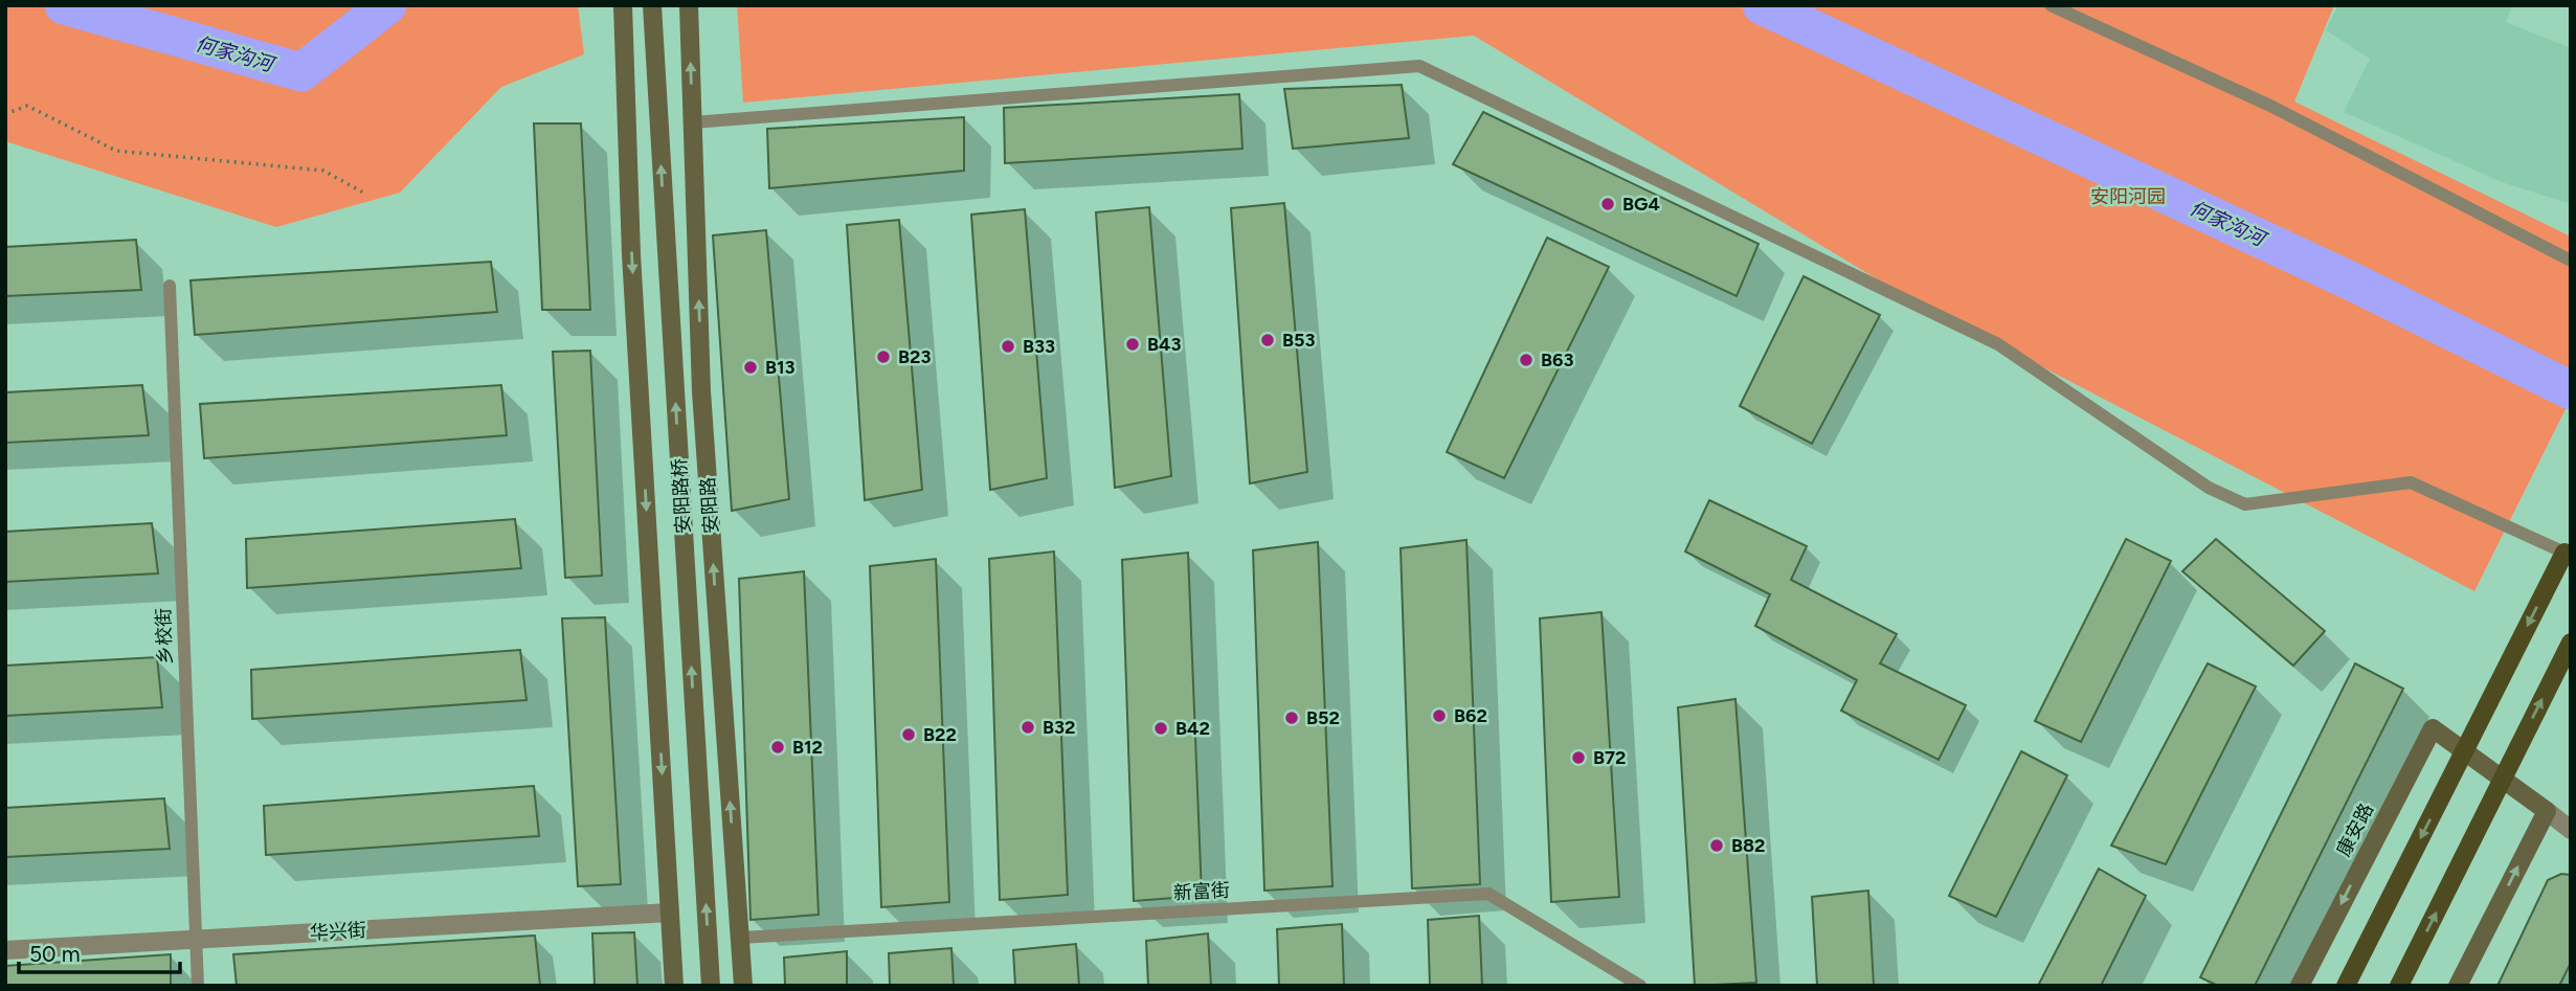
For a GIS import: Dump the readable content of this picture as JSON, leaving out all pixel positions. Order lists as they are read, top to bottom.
{
  "streets": {
    "main road": ["安阳路桥", "安阳路", "康安路"],
    "street": ["华兴街"],
    "lane": ["乡校街", "新富街"]
  },
  "crossings": [
    ["安阳路", "新富街"],
    ["乡校街", "华兴街"]
  ],
  "water": ["何家沟河"],
  "parks": ["安阳河园"],
  "places": [
    "BG4",
    "B53",
    "B43",
    "B33",
    "B23",
    "B63",
    "B13",
    "B62",
    "B52",
    "B32",
    "B42",
    "B22",
    "B12",
    "B72",
    "B82"
  ],
  "scale_bar": "50 m"
}
